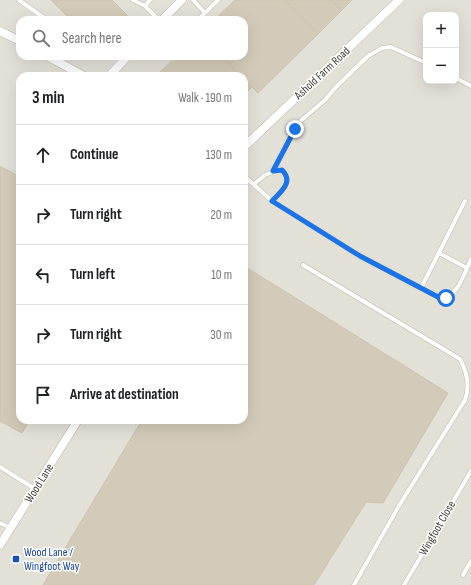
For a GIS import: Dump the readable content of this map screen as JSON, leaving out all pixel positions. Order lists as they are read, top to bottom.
{
  "streets": {
    "street": ["Ashold Farm Road", "Wood Lane"],
    "lane": ["Wingfoot Close"]
  },
  "places": {
    "transit": ["Wood Lane / Wingfoot Way"]
  },
  "page": {
    "map_buttons": ["+", "−"],
    "search": "Search here",
    "heading": ["3 min", "Walk · 190 m"],
    "list": [
      ["Continue", "130 m"],
      ["Turn right", "20 m"],
      ["Turn left", "10 m"],
      ["Turn right", "30 m"],
      "Arrive at destination"
    ]
  }
}
